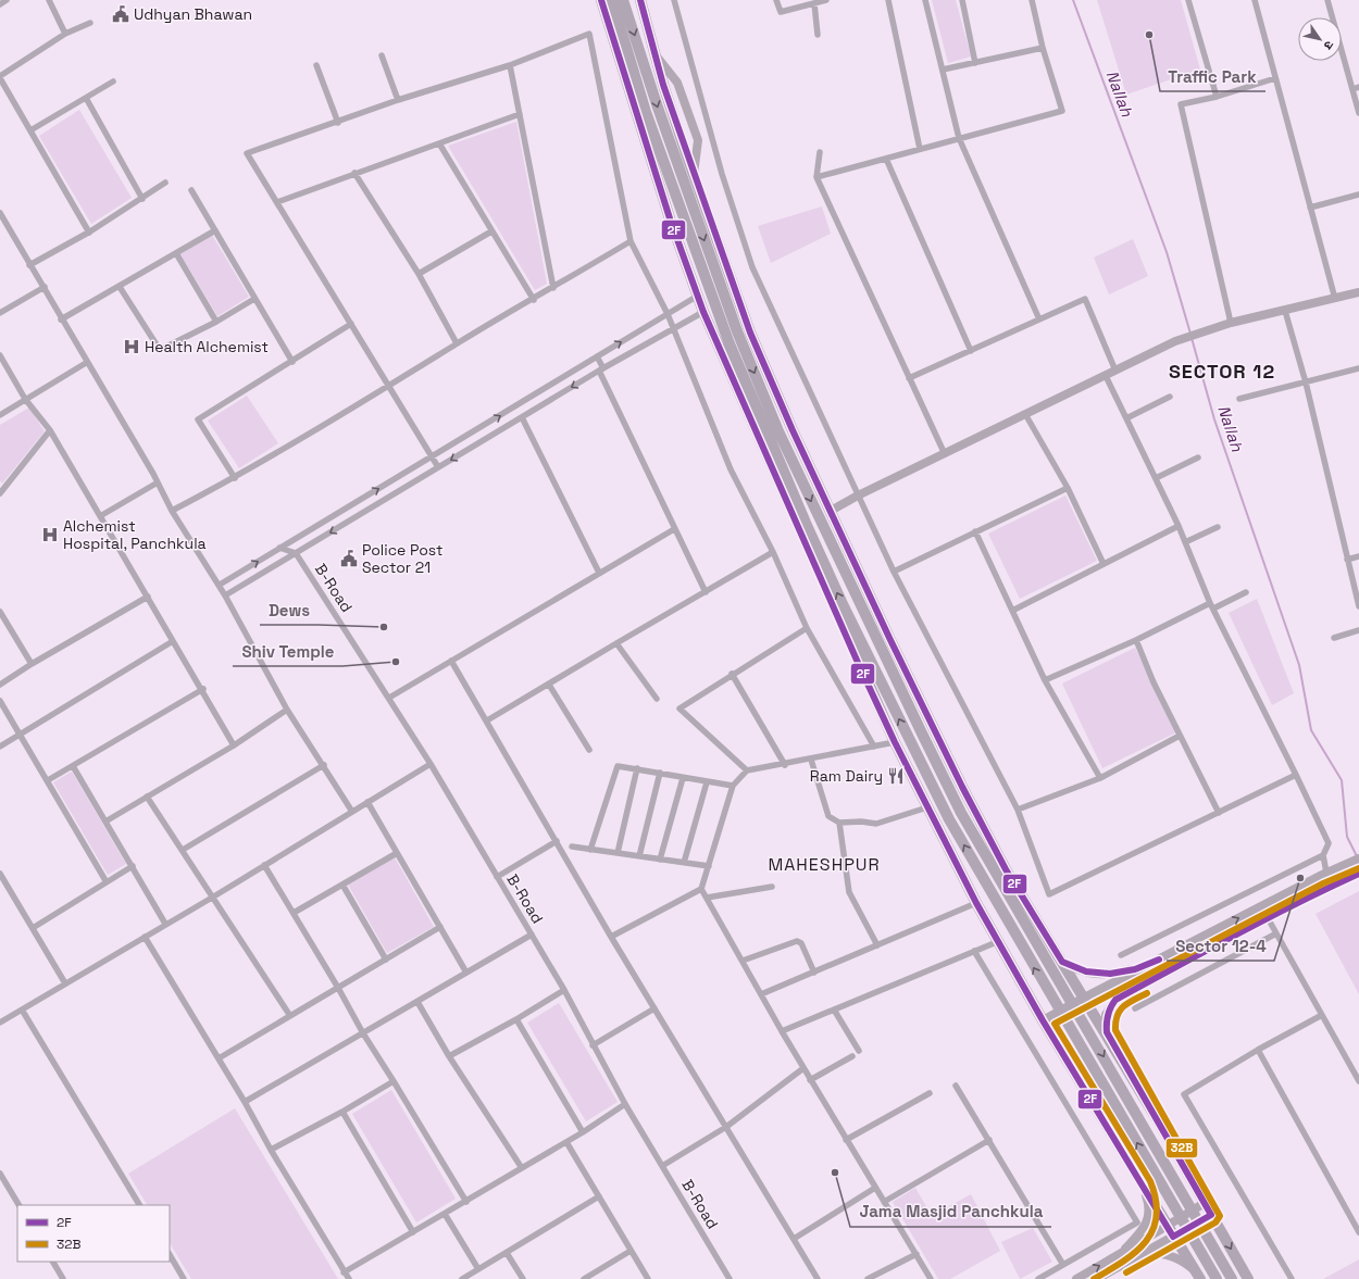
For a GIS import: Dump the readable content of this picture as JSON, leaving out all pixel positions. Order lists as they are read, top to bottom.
{
  "streets": {
    "street": ["B-Road"]
  },
  "districts": ["SECTOR 12", "MAHESHPUR"],
  "water": ["Nallah"],
  "places": {
    "public building": ["Udhyan Bhawan", "Police Post Sector 21"],
    "other": [
      "Traffic Park",
      "Dews",
      "Shiv Temple",
      "Sector 12-4",
      "Jama Masjid Panchkula"
    ],
    "hospital": ["Health Alchemist", "Alchemist Hospital, Panchkula"],
    "restaurant": ["Ram Dairy"]
  },
  "lines": ["transit line 2F", "transit line 32B"],
  "legend": ["2F", "32B"],
  "north": "bottom right"
}
